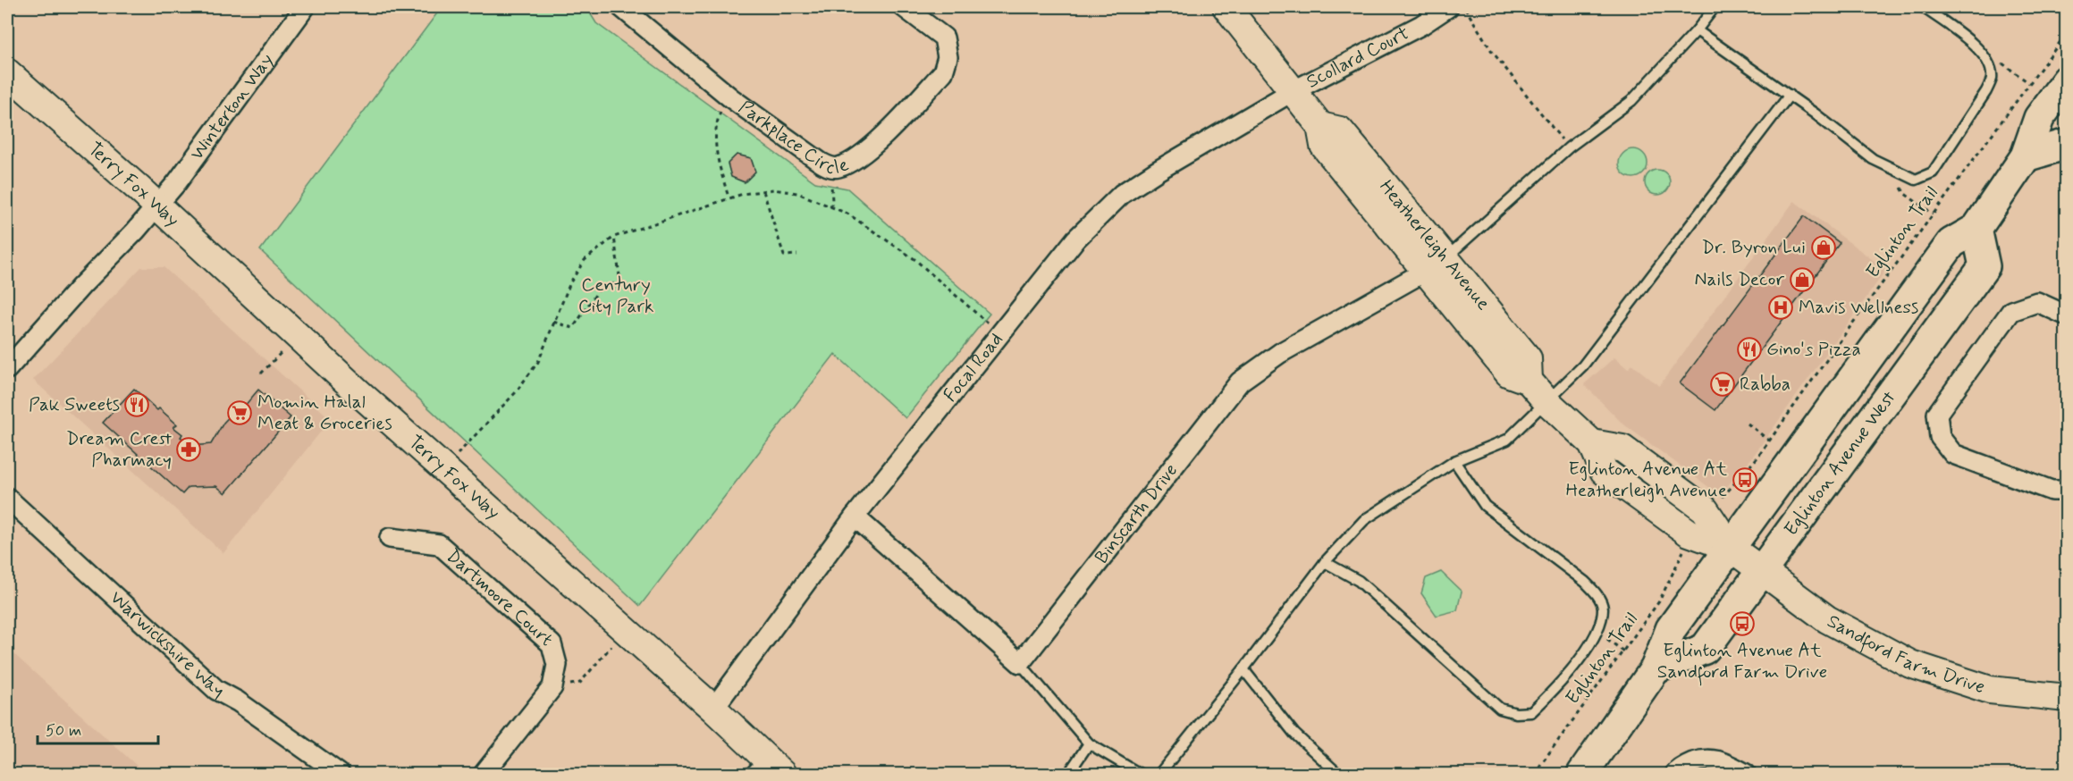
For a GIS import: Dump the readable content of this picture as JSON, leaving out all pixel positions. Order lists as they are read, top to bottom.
{
  "streets": {
    "main road": ["Eglinton Avenue West"],
    "street": [
      "Scollard Court",
      "Winterton Way",
      "Parkplace Circle",
      "Terry Fox Way",
      "Heatherleigh Avenue",
      "Focal Road",
      "Binscarth Drive",
      "Dartmoore Court",
      "Warwickshire Way",
      "Sandford Farm Drive"
    ],
    "path": ["Eglinton Trail"]
  },
  "crossings": [
    ["Scollard Court", "Heatherleigh Avenue"],
    ["Scollard Court", "Focal Road"],
    ["Winterton Way", "Terry Fox Way"],
    ["Terry Fox Way", "Focal Road"],
    ["Heatherleigh Avenue", "Focal Road"],
    ["Heatherleigh Avenue", "Binscarth Drive"],
    ["Heatherleigh Avenue", "Sandford Farm Drive"],
    ["Eglinton Avenue West", "Sandford Farm Drive"]
  ],
  "parks": ["Century City Park"],
  "places": {
    "shop": ["Dr. Byron Lui", "Nails Decor"],
    "hospital": ["Mavis Wellness"],
    "restaurant": ["Gino's Pizza", "Pak Sweets"],
    "supermarket": ["Rabba", "Momin Halal Meat & Groceries"],
    "pharmacy": ["Dream Crest Pharmacy"],
    "bus stop": ["Eglinton Avenue At Heatherleigh Avenue", "Eglinton Avenue At Sandford Farm Drive"]
  },
  "scale_bar": "50 m"
}
